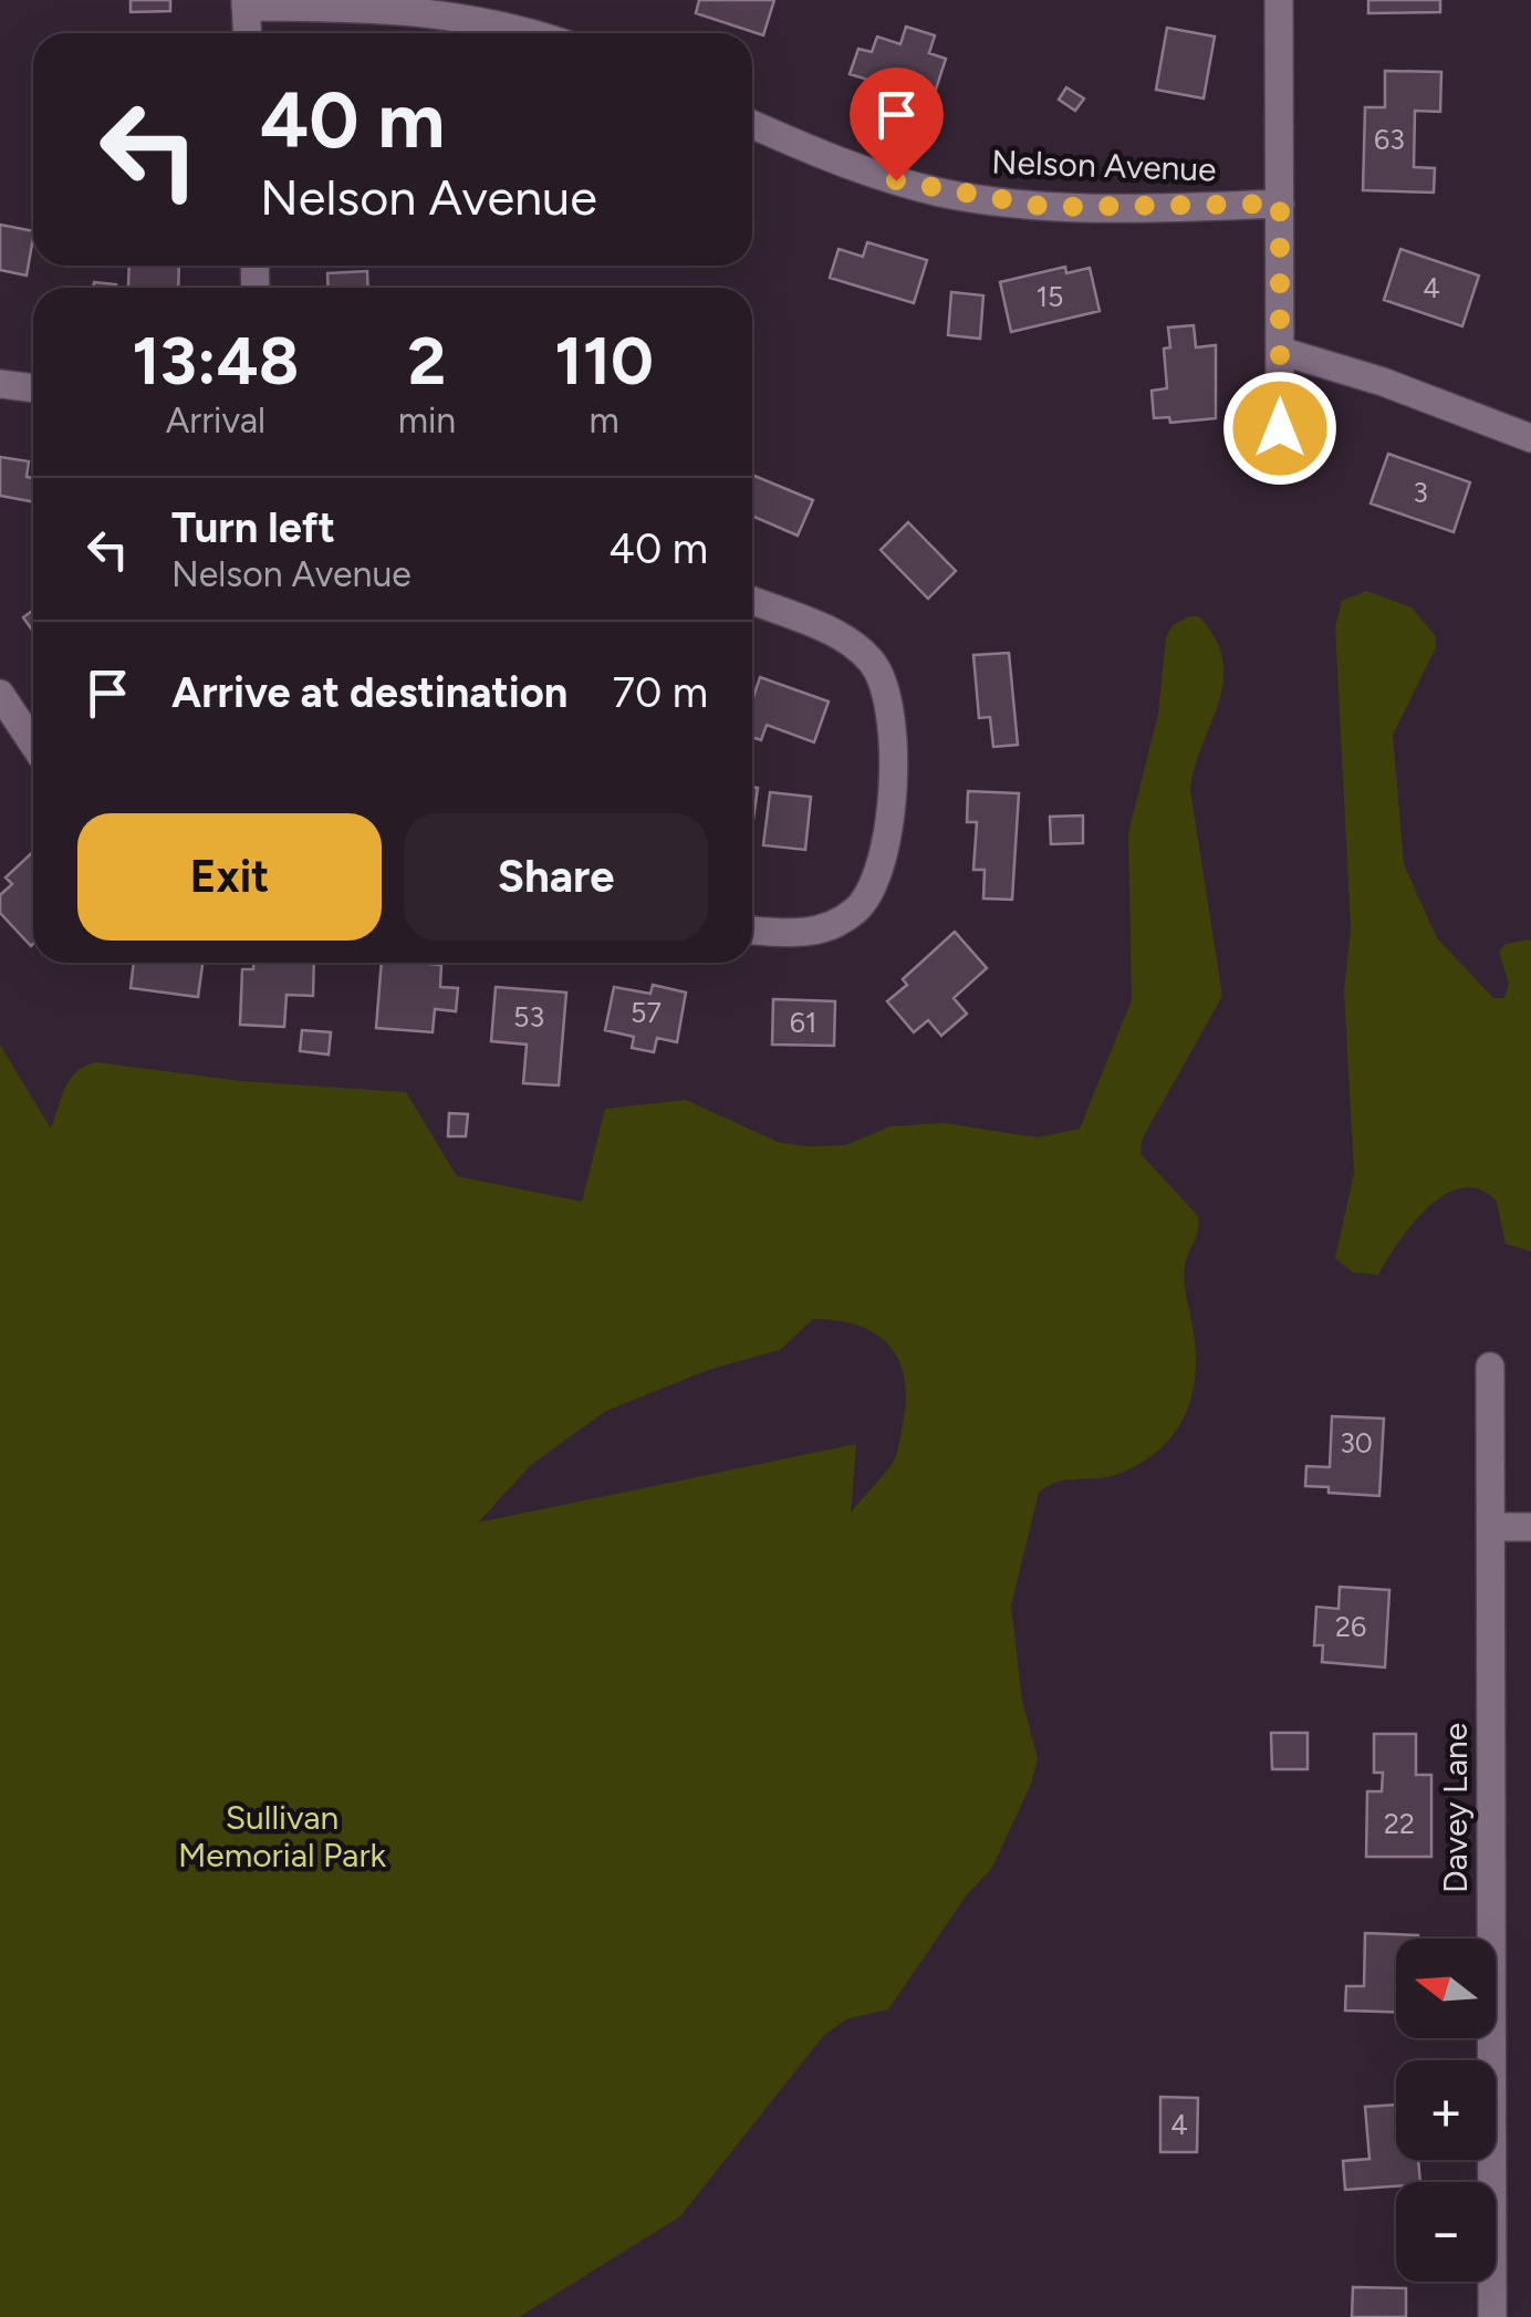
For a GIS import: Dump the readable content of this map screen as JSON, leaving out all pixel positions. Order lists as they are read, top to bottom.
{
  "streets": {
    "street": ["Nelson Avenue", "Davey Lane"]
  },
  "parks": ["Sullivan Memorial Park"],
  "house_numbers": [
    "63",
    "4",
    "15",
    "3",
    "57",
    "53",
    "61",
    "30",
    "26",
    "22",
    "4"
  ],
  "north": "left",
  "page": {
    "turn": ["40 m", "Nelson Avenue"],
    "eta": [
      "13:48",
      "Arrival",
      "2",
      "min",
      "110",
      "m"
    ],
    "list": [
      {
        "name": "Turn left",
        "note": "Nelson Avenue",
        "value": "40 m"
      },
      {
        "name": "Arrive at destination",
        "value": "70 m"
      }
    ],
    "buttons": ["Exit", "Share"],
    "map_buttons": ["+", "−"]
  }
}
